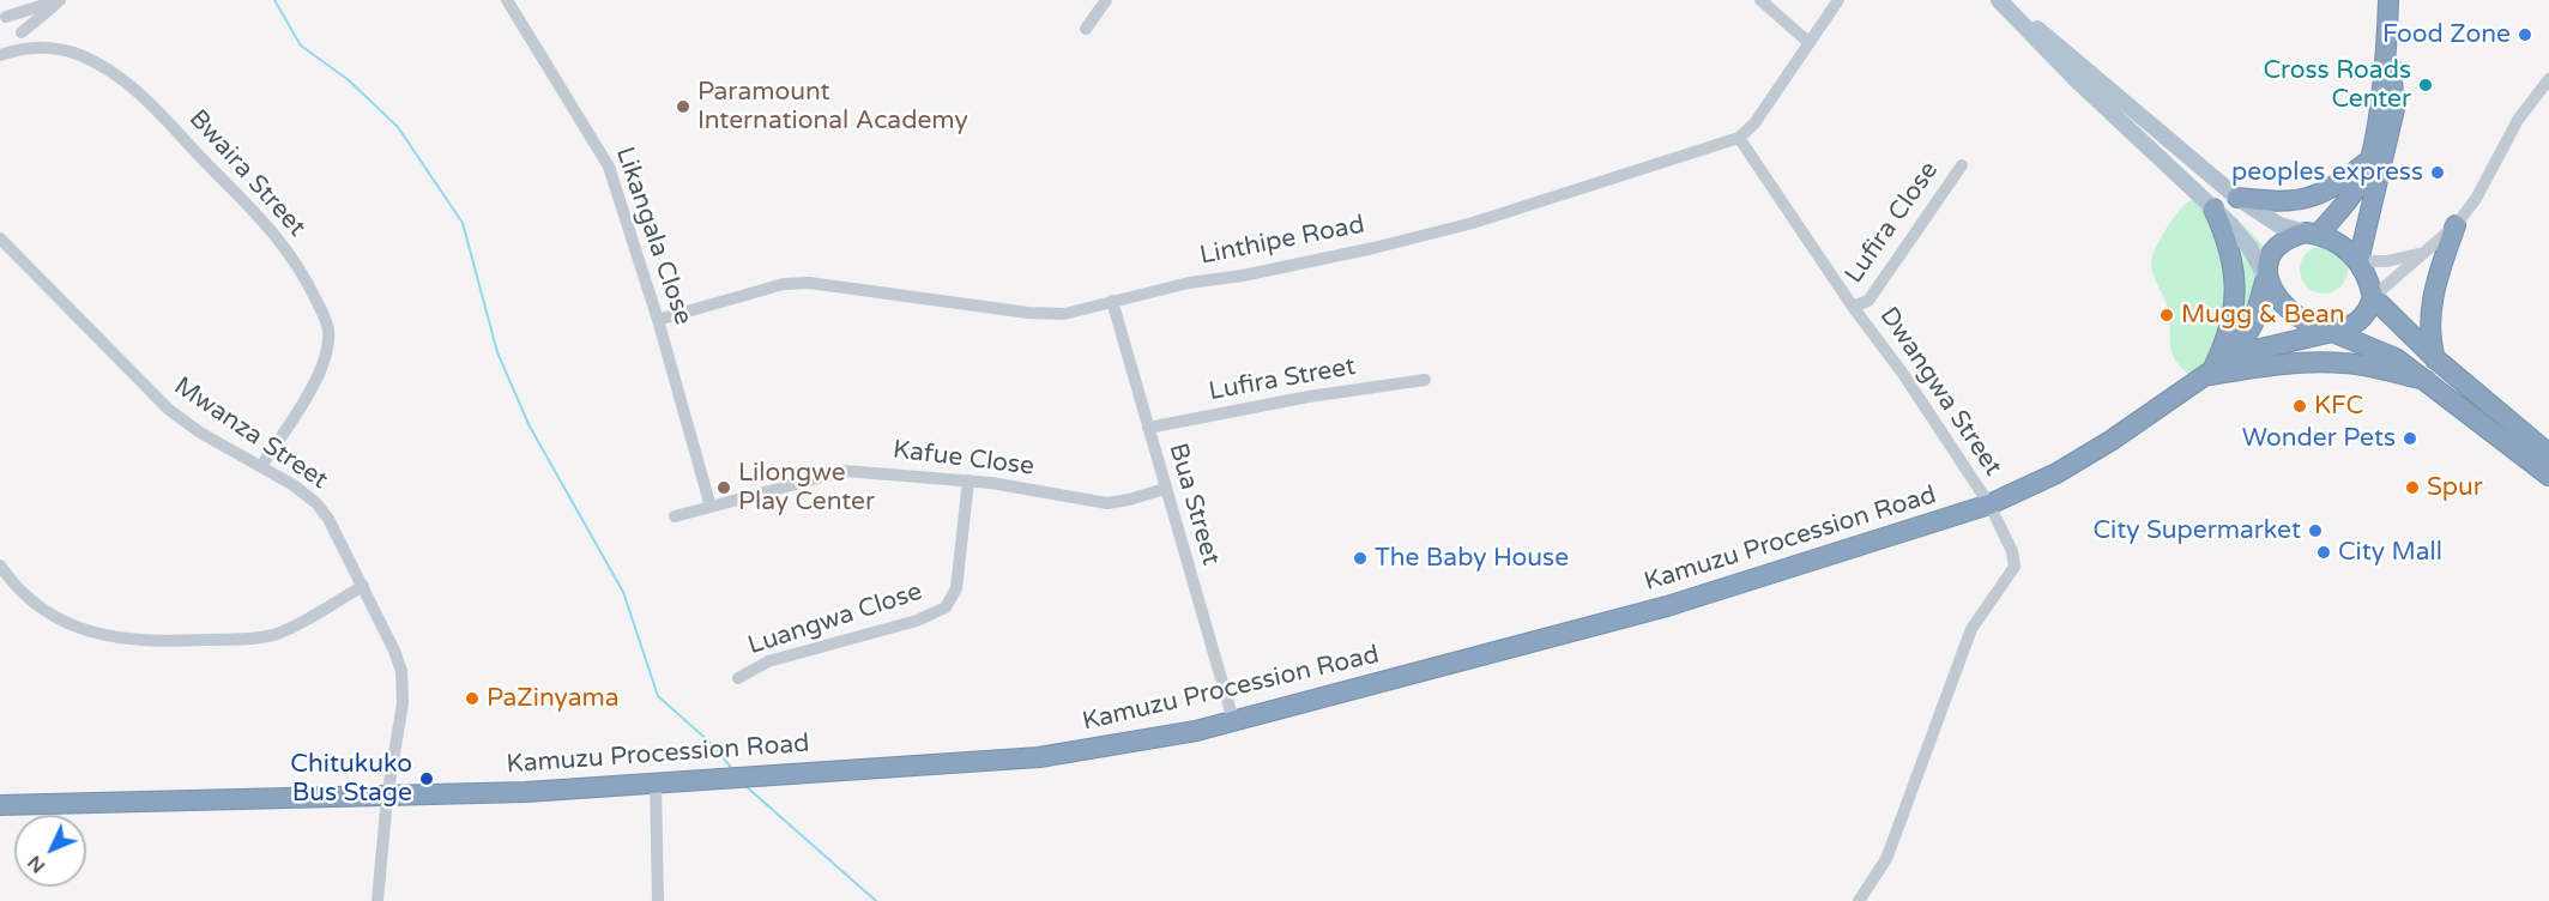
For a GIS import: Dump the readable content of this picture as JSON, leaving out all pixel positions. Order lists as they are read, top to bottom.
{
  "streets": {
    "highway": ["Kamuzu Procession Road"],
    "street": [
      "Bwaira Street",
      "Lufira Close",
      "Likangala Close",
      "Linthipe Road",
      "Lufira Street",
      "Dwangwa Street",
      "Mwanza Street",
      "Kafue Close",
      "Bua Street",
      "Luangwa Close"
    ]
  },
  "crossings": [
    ["Bwaira Street", "Mwanza Street"],
    ["Lufira Close", "Dwangwa Street"],
    ["Likangala Close", "Linthipe Road"],
    ["Likangala Close", "Kafue Close"],
    ["Linthipe Road", "Dwangwa Street"],
    ["Linthipe Road", "Bua Street"],
    ["Lufira Street", "Bua Street"],
    ["Dwangwa Street", "Kamuzu Procession Road"],
    ["Mwanza Street", "Kamuzu Procession Road"],
    ["Kafue Close", "Bua Street"],
    ["Kafue Close", "Luangwa Close"],
    ["Bua Street", "Kamuzu Procession Road"]
  ],
  "places": [
    "Food Zone",
    "Cross Roads Center",
    "Paramount International Academy",
    "peoples express",
    "Mugg & Bean",
    "KFC",
    "Wonder Pets",
    "Lilongwe Play Center",
    "Spur",
    "City Supermarket",
    "City Mall",
    "The Baby House",
    "PaZinyama",
    "Chitukuko Bus Stage"
  ],
  "north": "bottom left"
}
